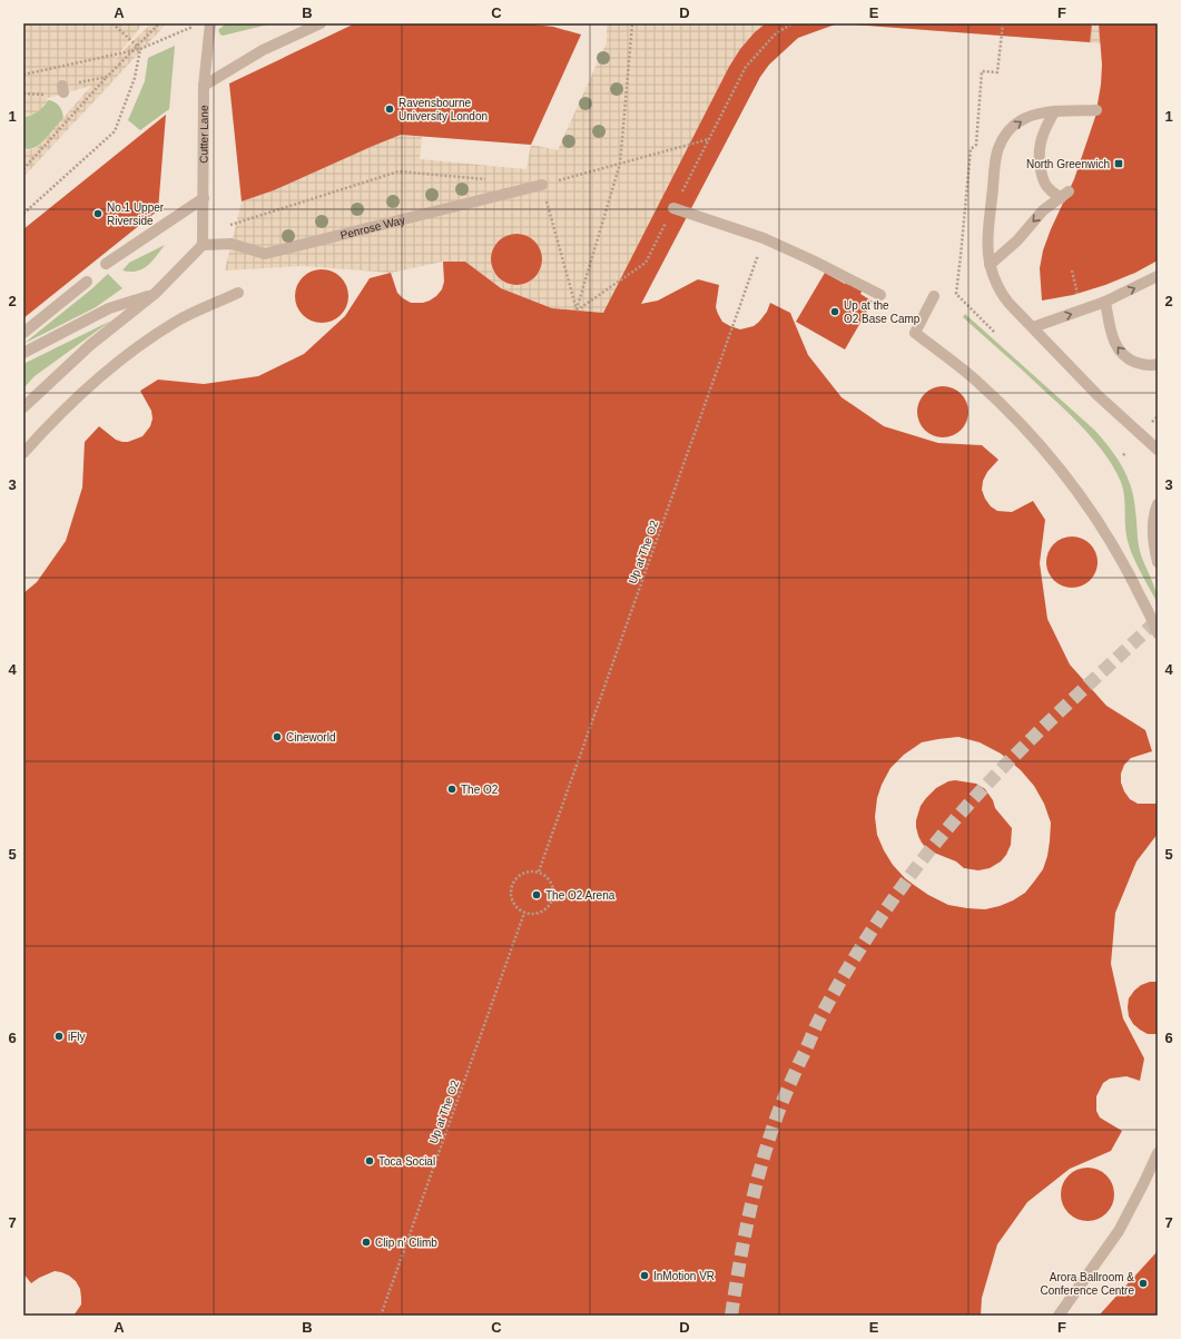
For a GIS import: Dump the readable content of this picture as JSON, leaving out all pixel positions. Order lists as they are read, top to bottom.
{
  "streets": {
    "street": ["Cutter Lane", "Penrose Way"],
    "path": ["Up at The O2"]
  },
  "crossings": [
    ["Cutter Lane", "Penrose Way"]
  ],
  "places": {
    "other": [
      "Ravensbourne University London",
      "No.1 Upper Riverside",
      "Up at the O2 Base Camp",
      "Cineworld",
      "The O2",
      "The O2 Arena",
      "iFly",
      "Toca Social",
      "Clip n' Climb",
      "InMotion VR",
      "Arora Ballroom & Conference Centre"
    ],
    "transit": ["North Greenwich"]
  },
  "grid": {
    "columns": [
      "A",
      "B",
      "C",
      "D",
      "E",
      "F"
    ],
    "rows": [
      "1",
      "2",
      "3",
      "4",
      "5",
      "6",
      "7"
    ]
  }
}
